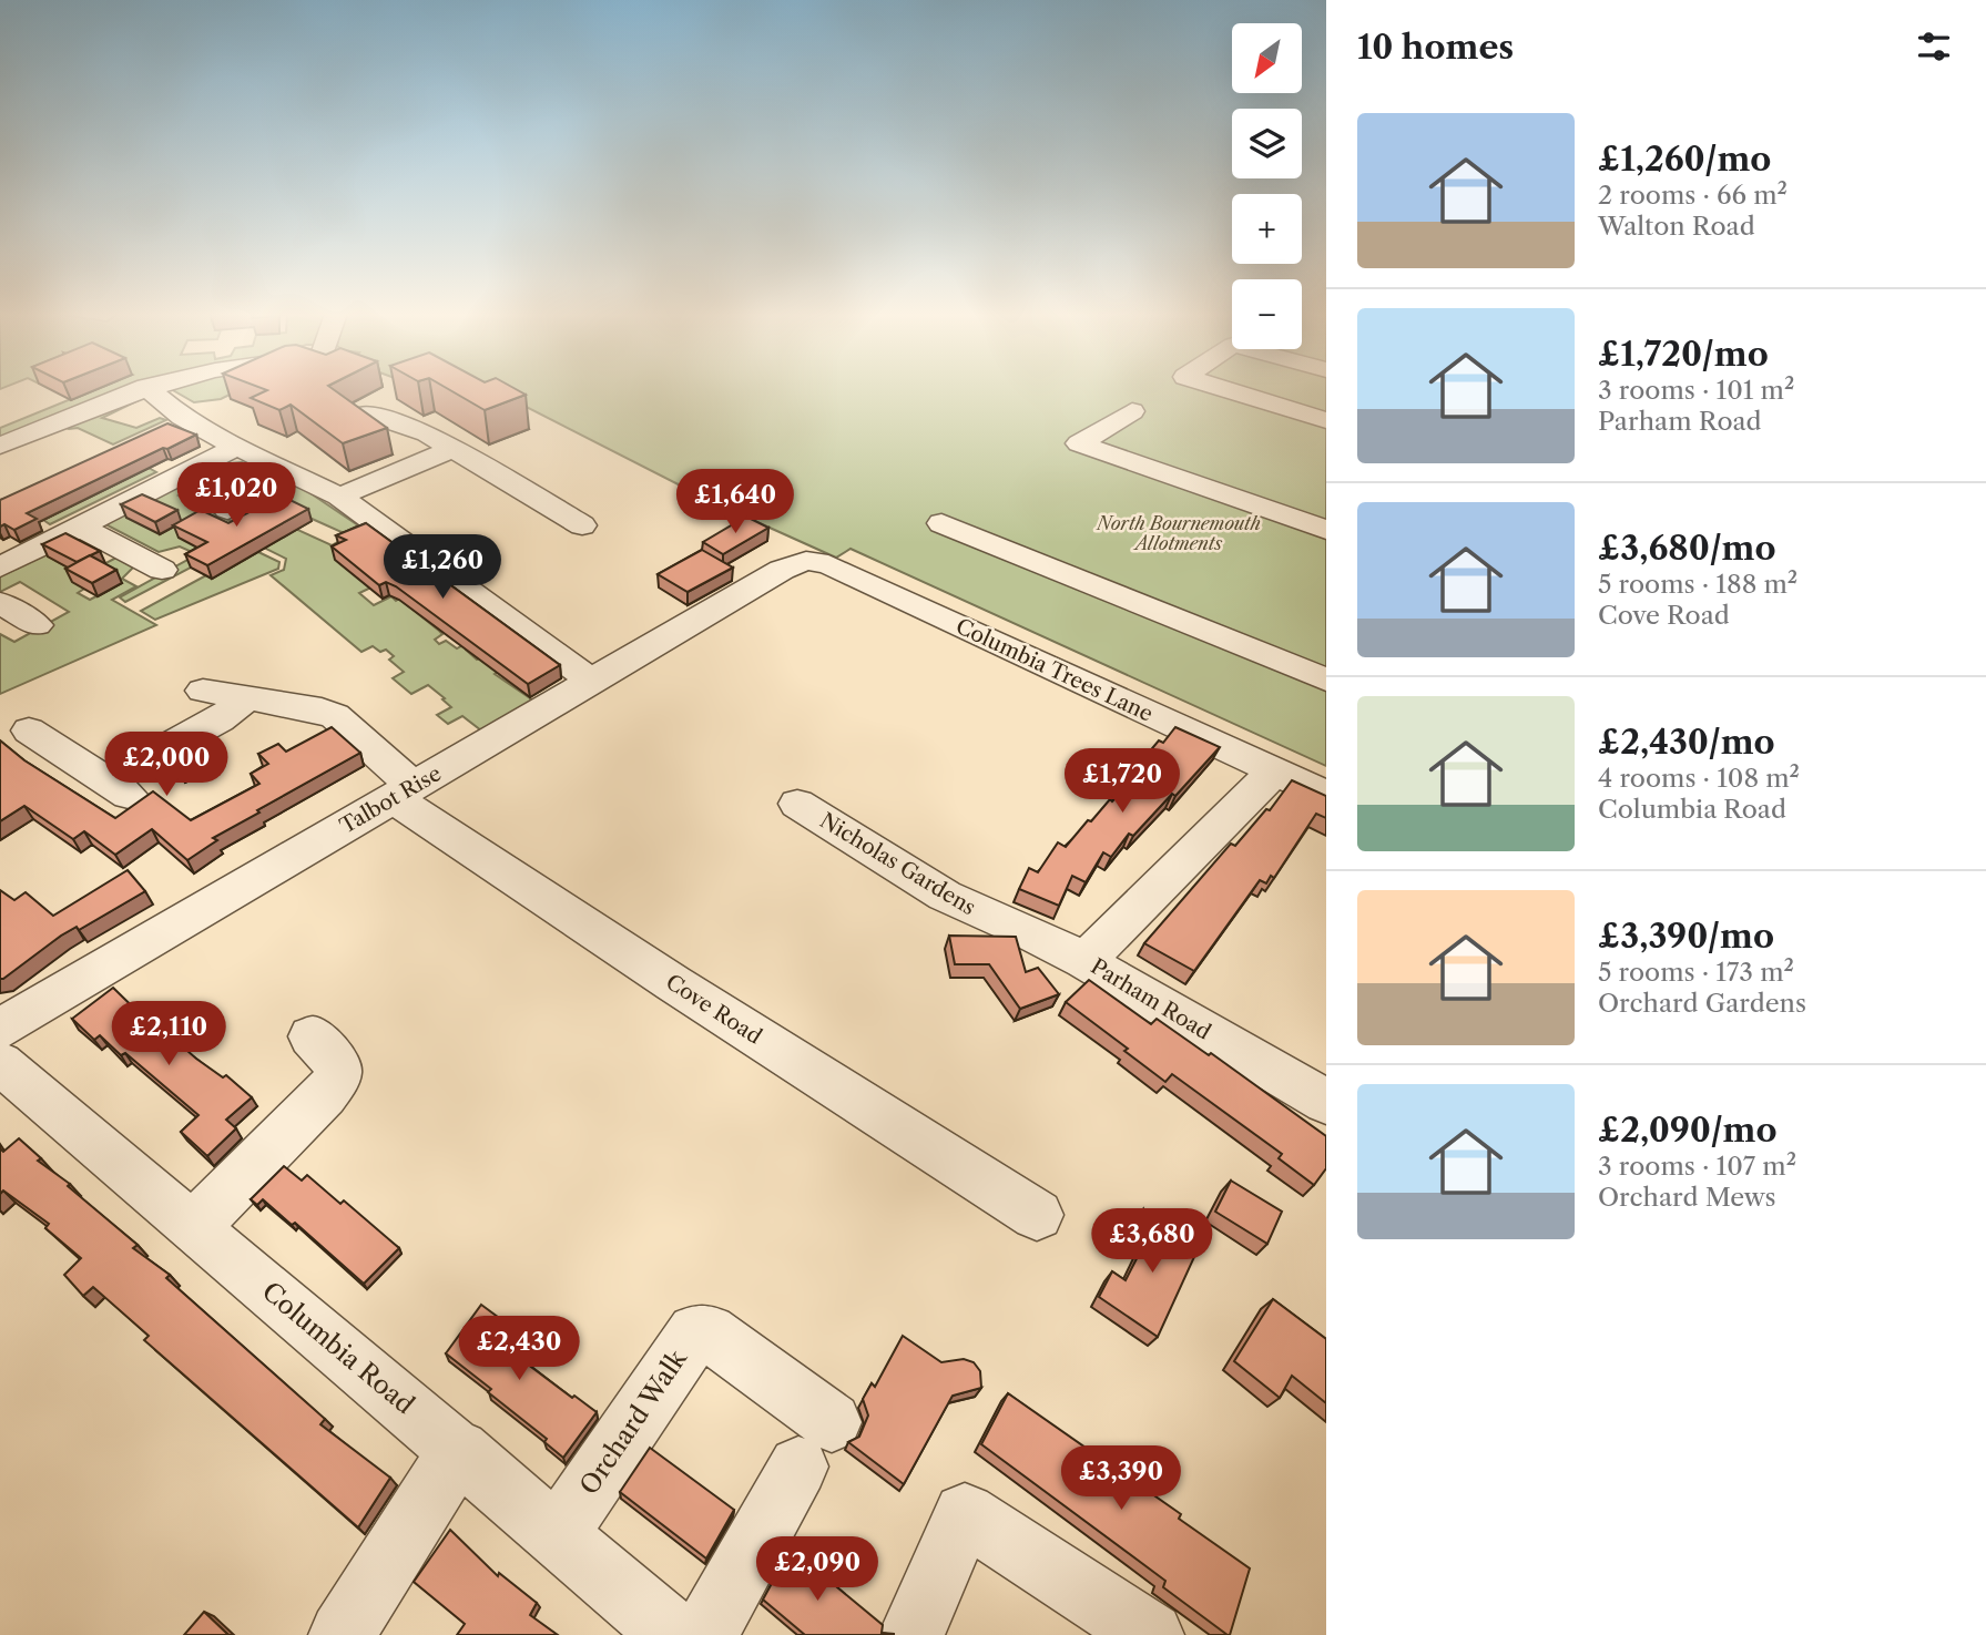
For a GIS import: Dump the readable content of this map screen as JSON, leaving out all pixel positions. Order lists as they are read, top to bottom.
{
  "streets": {
    "street": [
      "Columbia Trees Lane",
      "Talbot Rise",
      "Nicholas Gardens",
      "Parham Road",
      "Cove Road",
      "Columbia Road",
      "Orchard Walk"
    ]
  },
  "crossings": [
    ["Columbia Trees Lane", "Talbot Rise"],
    ["Columbia Trees Lane", "Parham Road"],
    ["Talbot Rise", "Cove Road"],
    ["Nicholas Gardens", "Parham Road"],
    ["Columbia Road", "Orchard Walk"]
  ],
  "parks": ["North Bournemouth Allotments"],
  "north": "bottom left",
  "page": {
    "heading": "10 homes",
    "map_buttons": ["+", "−"],
    "list": [
      {
        "name": "£1,260/mo",
        "note": "2 rooms · 66 m² · Walton Road"
      },
      {
        "name": "£1,720/mo",
        "note": "3 rooms · 101 m² · Parham Road"
      },
      {
        "name": "£3,680/mo",
        "note": "5 rooms · 188 m² · Cove Road"
      },
      {
        "name": "£2,430/mo",
        "note": "4 rooms · 108 m² · Columbia Road"
      },
      {
        "name": "£3,390/mo",
        "note": "5 rooms · 173 m² · Orchard Gardens"
      },
      {
        "name": "£2,090/mo",
        "note": "3 rooms · 107 m² · Orchard Mews"
      }
    ],
    "price": [
      "£1,020",
      "£1,640",
      "£1,260",
      "£2,000",
      "£1,720",
      "£2,110",
      "£3,680",
      "£2,430",
      "£3,390",
      "£2,090"
    ]
  }
}
